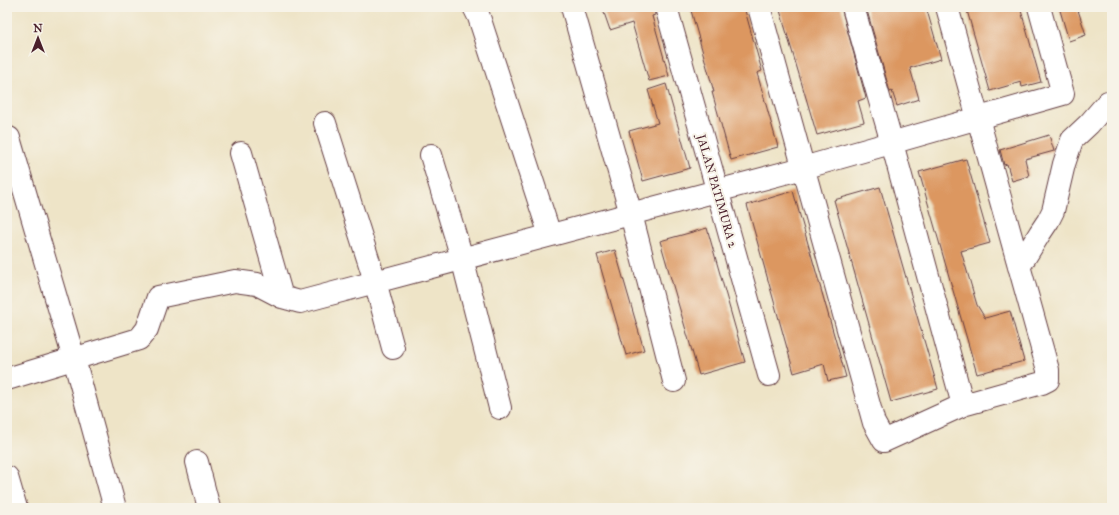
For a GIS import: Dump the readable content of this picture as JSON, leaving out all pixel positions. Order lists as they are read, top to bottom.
{
  "streets": {
    "street": ["JALAN PATIMURA 2"]
  },
  "north": "top"
}
